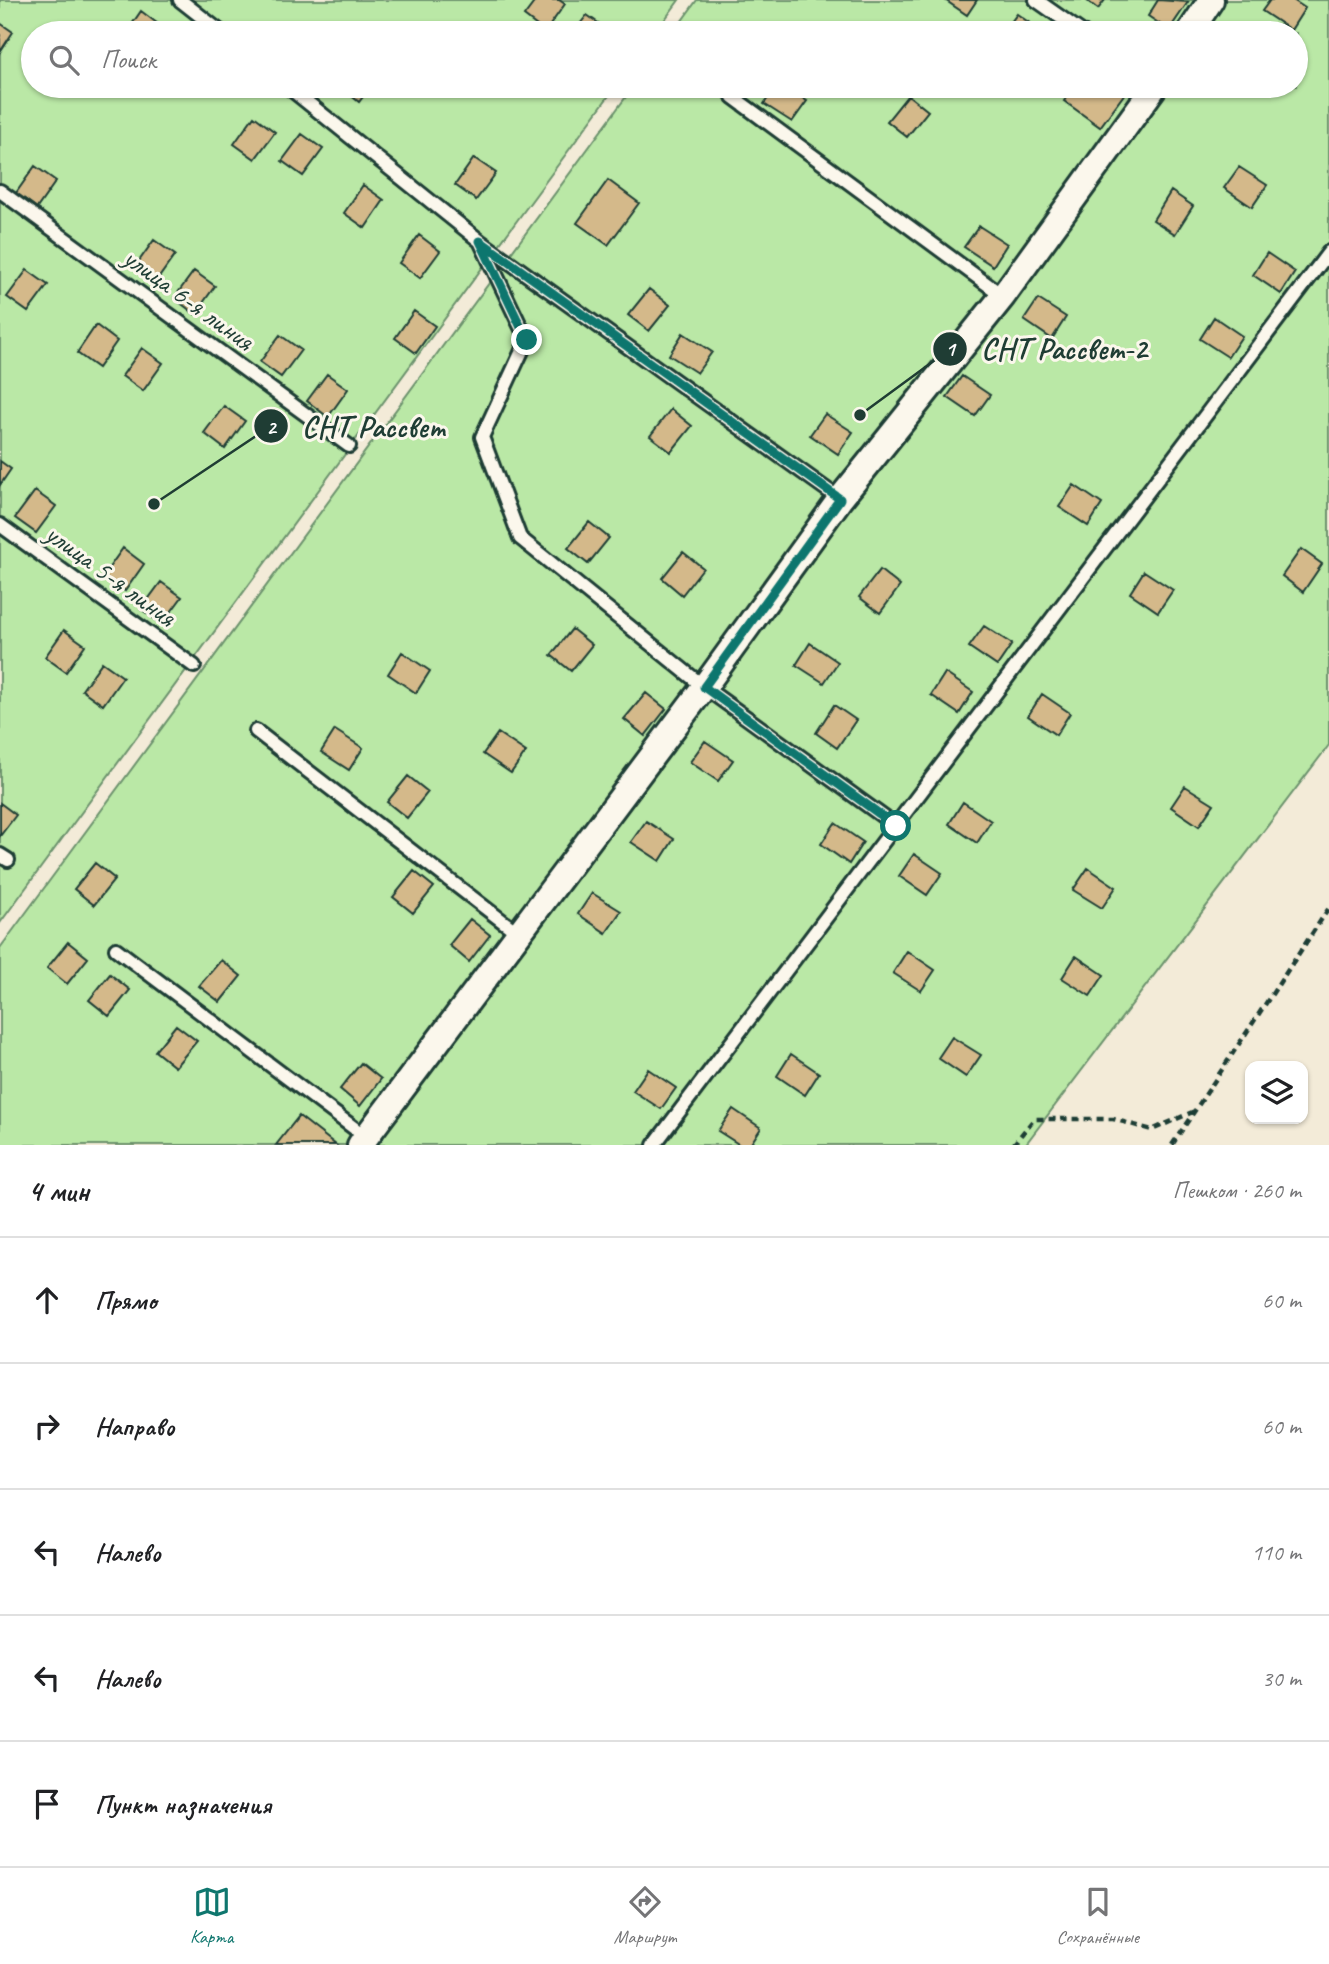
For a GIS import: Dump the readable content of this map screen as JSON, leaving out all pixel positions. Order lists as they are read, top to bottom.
{
  "streets": {
    "lane": ["улица 6-я линия", "улица 5-я линия"]
  },
  "places": ["СНТ Рассвет-2", "СНТ Рассвет"],
  "page": {
    "search": "Поиск",
    "heading": ["4 мин", "Пешком · 260 m"],
    "list": [
      ["Прямо", "60 m"],
      ["Направо", "60 m"],
      ["Налево", "110 m"],
      ["Налево", "30 m"],
      "Пункт назначения"
    ],
    "nav": ["Карта", "Маршрут", "Сохранённые"]
  }
}
